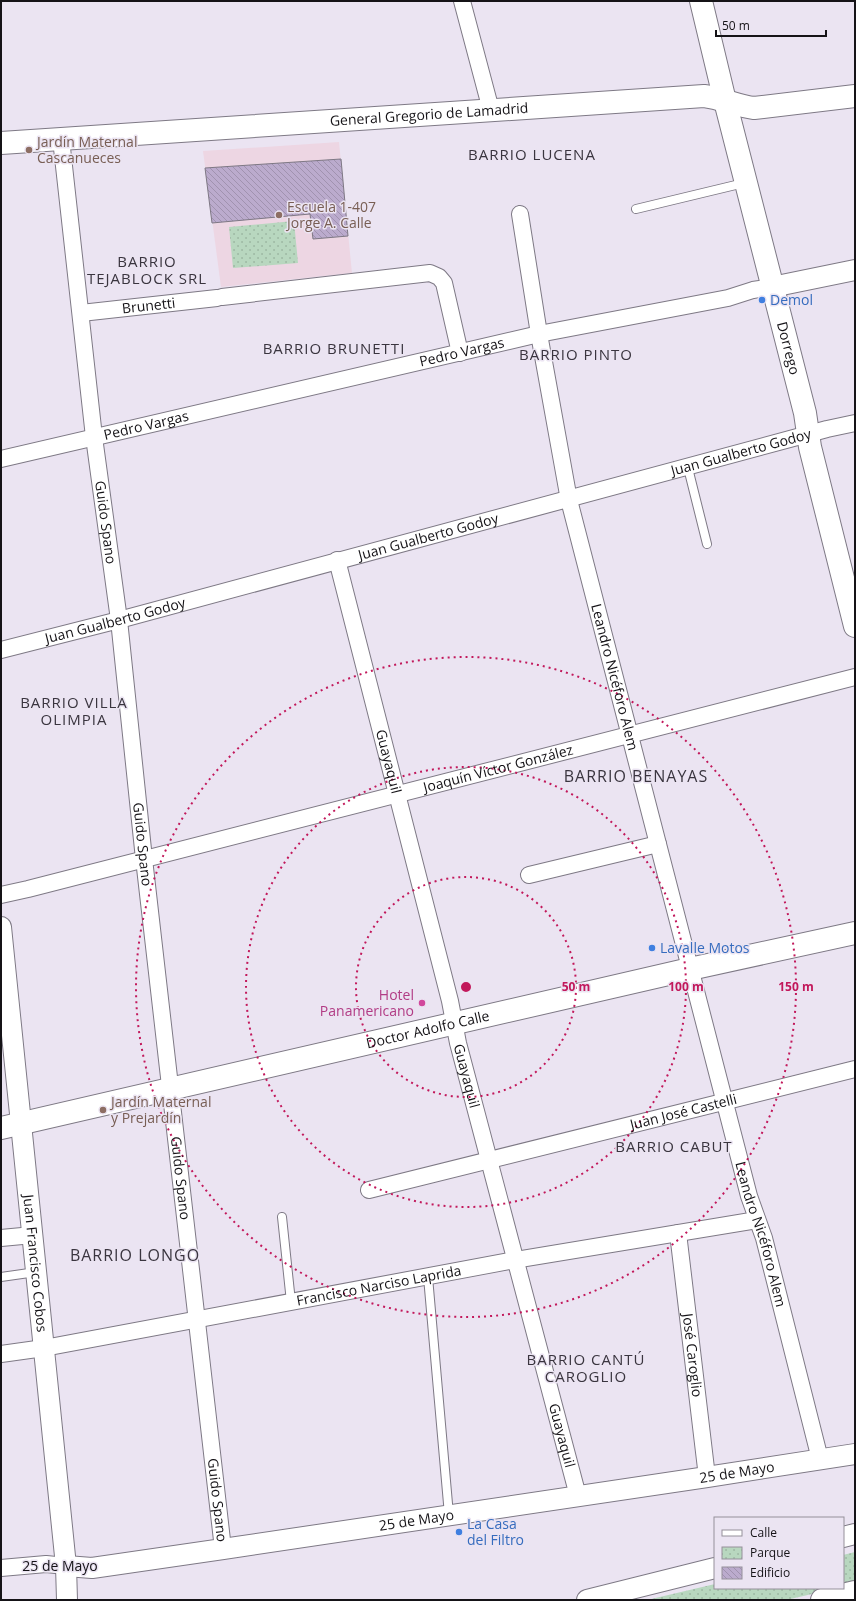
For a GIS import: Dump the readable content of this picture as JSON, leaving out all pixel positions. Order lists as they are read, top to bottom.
{
  "streets": {
    "main road": ["General Gregorio de Lamadrid", "Dorrego", "Doctor Adolfo Calle"],
    "street": [
      "Brunetti",
      "Pedro Vargas",
      "Juan Gualberto Godoy",
      "Guido Spano",
      "Leandro Nicéforo Alem",
      "Guayaquil",
      "Joaquín Víctor González",
      "Juan José Castelli",
      "Juan Francisco Cobos",
      "Francisco Narciso Laprida",
      "José Caroglio",
      "25 de Mayo"
    ]
  },
  "crossings": [
    ["General Gregorio de Lamadrid", "Dorrego"],
    ["General Gregorio de Lamadrid", "Guido Spano"],
    ["Brunetti", "Pedro Vargas"],
    ["Brunetti", "Guido Spano"],
    ["Dorrego", "Pedro Vargas"],
    ["Dorrego", "Juan Gualberto Godoy"],
    ["Pedro Vargas", "Guido Spano"],
    ["Pedro Vargas", "Leandro Nicéforo Alem"],
    ["Juan Gualberto Godoy", "Guido Spano"],
    ["Juan Gualberto Godoy", "Leandro Nicéforo Alem"],
    ["Juan Gualberto Godoy", "Guayaquil"],
    ["Guido Spano", "Joaquín Víctor González"],
    ["Guido Spano", "Doctor Adolfo Calle"],
    ["Guido Spano", "Francisco Narciso Laprida"],
    ["Guido Spano", "25 de Mayo"],
    ["Leandro Nicéforo Alem", "Joaquín Víctor González"],
    ["Leandro Nicéforo Alem", "Doctor Adolfo Calle"],
    ["Leandro Nicéforo Alem", "Juan José Castelli"],
    ["Leandro Nicéforo Alem", "Francisco Narciso Laprida"],
    ["Leandro Nicéforo Alem", "25 de Mayo"],
    ["Guayaquil", "Joaquín Víctor González"],
    ["Guayaquil", "Doctor Adolfo Calle"],
    ["Guayaquil", "Juan José Castelli"],
    ["Guayaquil", "Francisco Narciso Laprida"],
    ["Guayaquil", "25 de Mayo"],
    ["Doctor Adolfo Calle", "Juan Francisco Cobos"],
    ["Juan Francisco Cobos", "Francisco Narciso Laprida"],
    ["Juan Francisco Cobos", "25 de Mayo"],
    ["Francisco Narciso Laprida", "José Caroglio"],
    ["José Caroglio", "25 de Mayo"]
  ],
  "districts": [
    "BARRIO LUCENA",
    "BARRIO TEJABLOCK SRL",
    "BARRIO BRUNETTI",
    "BARRIO PINTO",
    "BARRIO VILLA OLIMPIA",
    "BARRIO BENAYAS",
    "BARRIO CABUT",
    "BARRIO LONGO",
    "BARRIO CANTÚ CAROGLIO"
  ],
  "places": [
    "Jardín Maternal Cascanueces",
    "Escuela 1-407 Jorge A. Calle",
    "Demol",
    "Lavalle Motos",
    "Hotel Panamericano",
    "Jardín Maternal y Prejardín",
    "La Casa del Filtro"
  ],
  "legend": ["Calle", "Parque", "Edificio"],
  "scale_bar": "50 m",
  "rings": ["50 m", "100 m", "150 m"]
}
